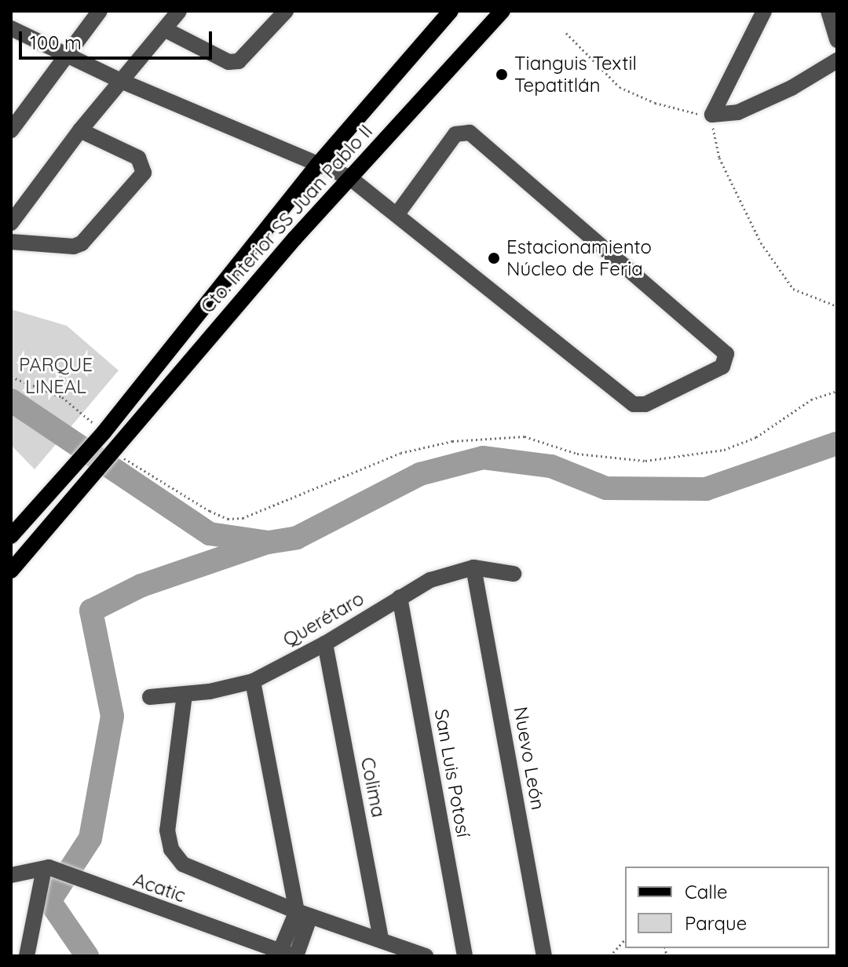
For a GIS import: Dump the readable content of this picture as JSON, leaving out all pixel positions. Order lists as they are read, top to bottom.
{
  "streets": {
    "main road": ["Cto. Interior SS Juan Pablo II"],
    "street": [
      "Querétaro",
      "Nuevo León",
      "San Luis Potosí",
      "Colima",
      "Acatic"
    ]
  },
  "crossings": [
    ["Querétaro", "Nuevo León"],
    ["Querétaro", "San Luis Potosí"],
    ["Querétaro", "Colima"]
  ],
  "parks": ["PARQUE LINEAL"],
  "places": ["Tianguis Textil Tepatitlán", "Estacionamiento Núcleo de Feria"],
  "legend": ["Calle", "Parque"],
  "scale_bar": "100 m"
}
